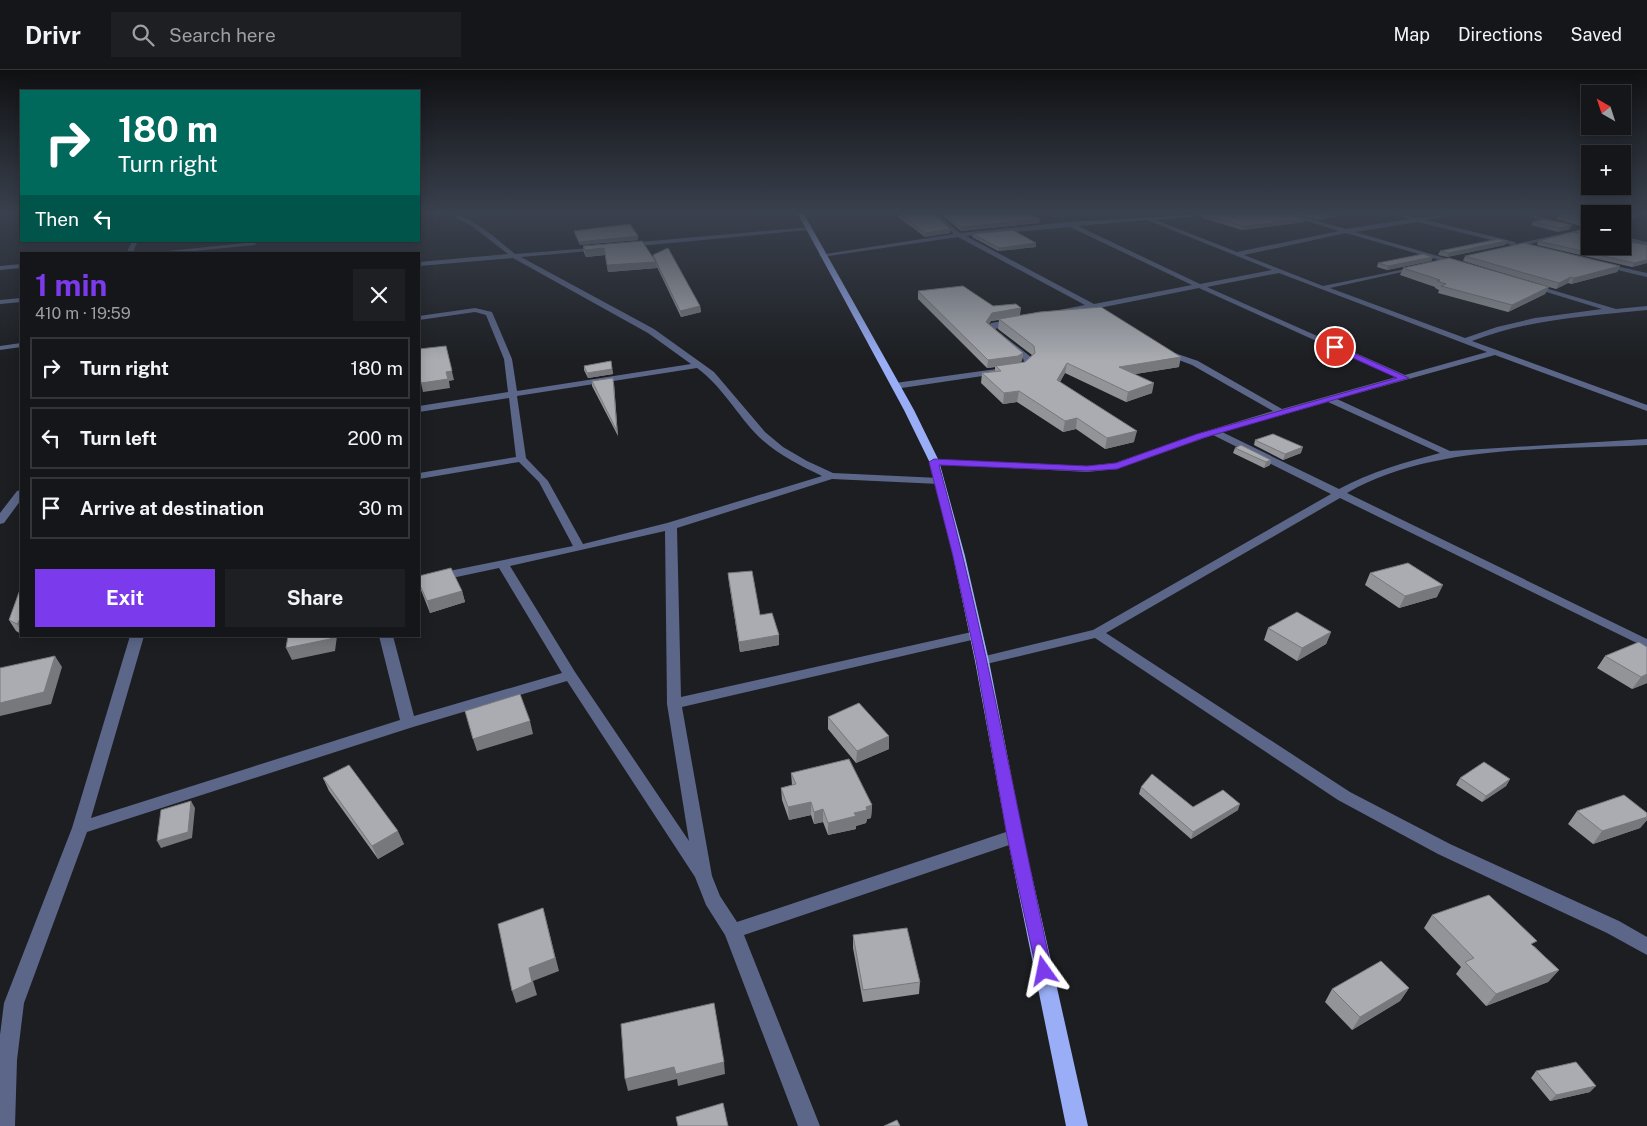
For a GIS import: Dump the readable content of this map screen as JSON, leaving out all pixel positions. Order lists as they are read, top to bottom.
{
  "north": "top left",
  "page": {
    "header": "Drivr",
    "search": "Search here",
    "nav": ["Map", "Directions", "Saved"],
    "map_buttons": ["+", "−"],
    "turn": ["180 m", "Turn right"],
    "then": "Then",
    "heading": ["1 min", "410 m · 19:59"],
    "list": [
      {
        "name": "Turn right",
        "value": "180 m"
      },
      {
        "name": "Turn left",
        "value": "200 m"
      },
      {
        "name": "Arrive at destination",
        "value": "30 m"
      }
    ],
    "buttons": ["Exit", "Share"]
  }
}
